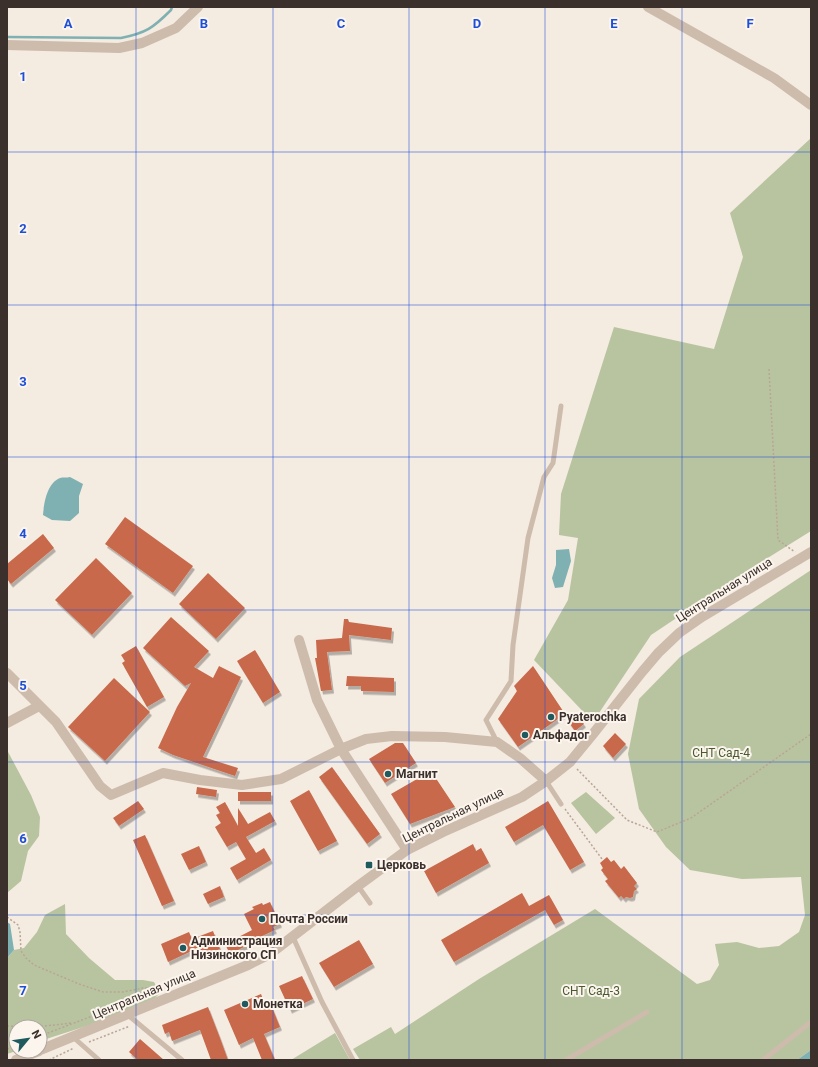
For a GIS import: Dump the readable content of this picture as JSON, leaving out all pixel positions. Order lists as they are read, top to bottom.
{
  "streets": {
    "street": ["Центральная улица"]
  },
  "parks": ["СНТ Сад-4", "СНТ Сад-3"],
  "places": {
    "other": [
      "Pyaterochka",
      "Альфадог",
      "Магнит",
      "Почта России",
      "Администрация Низинского СП",
      "Монетка"
    ],
    "transit": ["Церковь"]
  },
  "north": "top right",
  "grid": {
    "columns": [
      "A",
      "B",
      "C",
      "D",
      "E",
      "F"
    ],
    "rows": [
      "1",
      "2",
      "3",
      "4",
      "5",
      "6",
      "7"
    ]
  }
}
